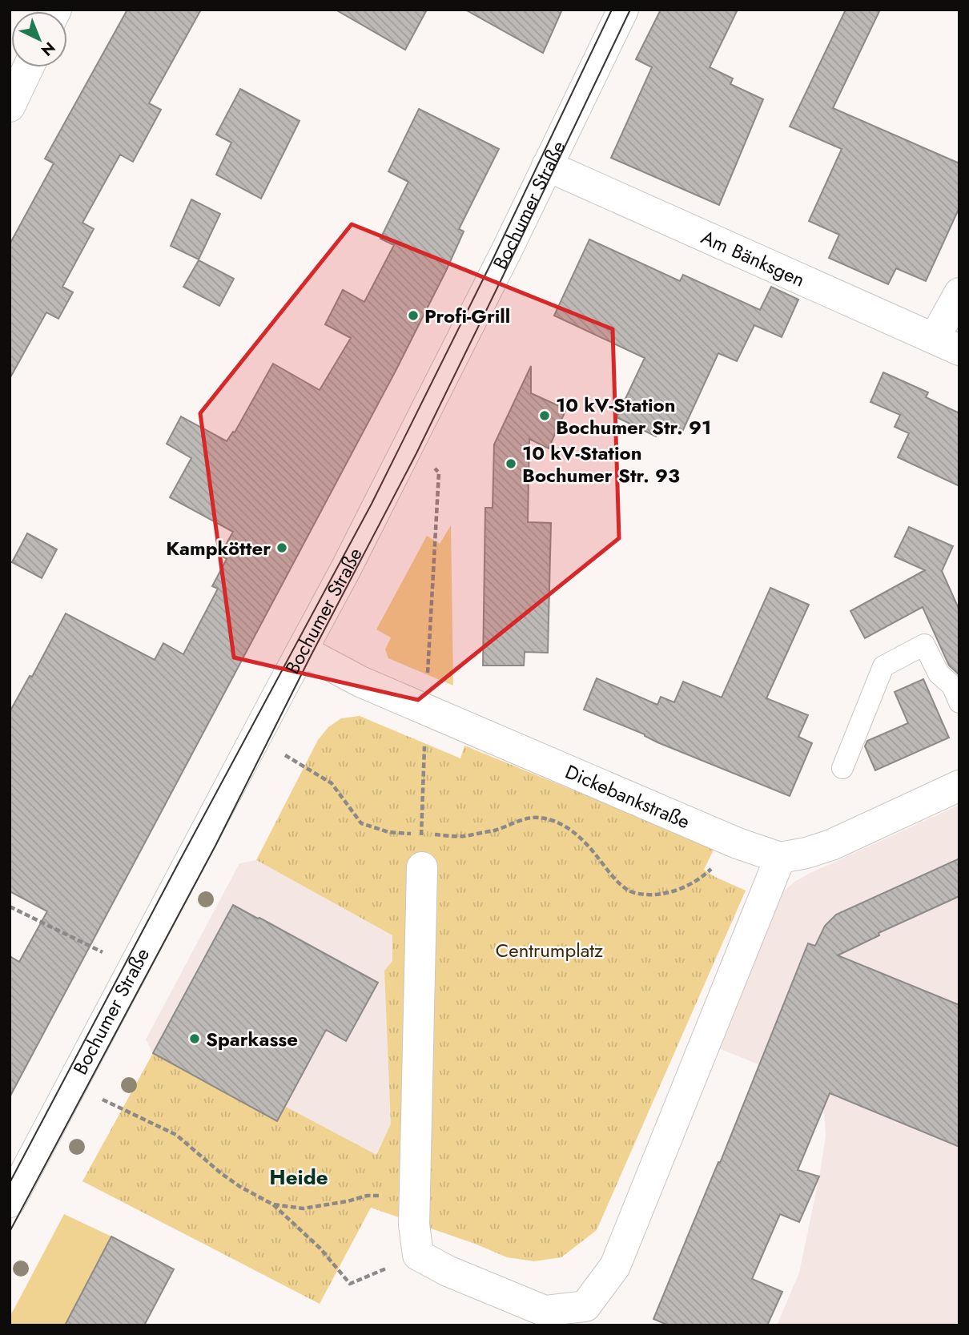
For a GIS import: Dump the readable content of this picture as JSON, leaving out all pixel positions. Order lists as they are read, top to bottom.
{
  "streets": {
    "street": ["Bochumer Straße", "Am Bänksgen", "Dickebankstraße"]
  },
  "crossings": [
    ["Bochumer Straße", "Am Bänksgen"],
    ["Bochumer Straße", "Dickebankstraße"]
  ],
  "districts": ["Heide"],
  "parks": ["Centrumplatz"],
  "places": [
    "Profi-Grill",
    "10 kV-Station Bochumer Str. 91",
    "10 kV-Station Bochumer Str. 93",
    "Kampkötter",
    "Sparkasse"
  ],
  "north": "bottom right"
}
